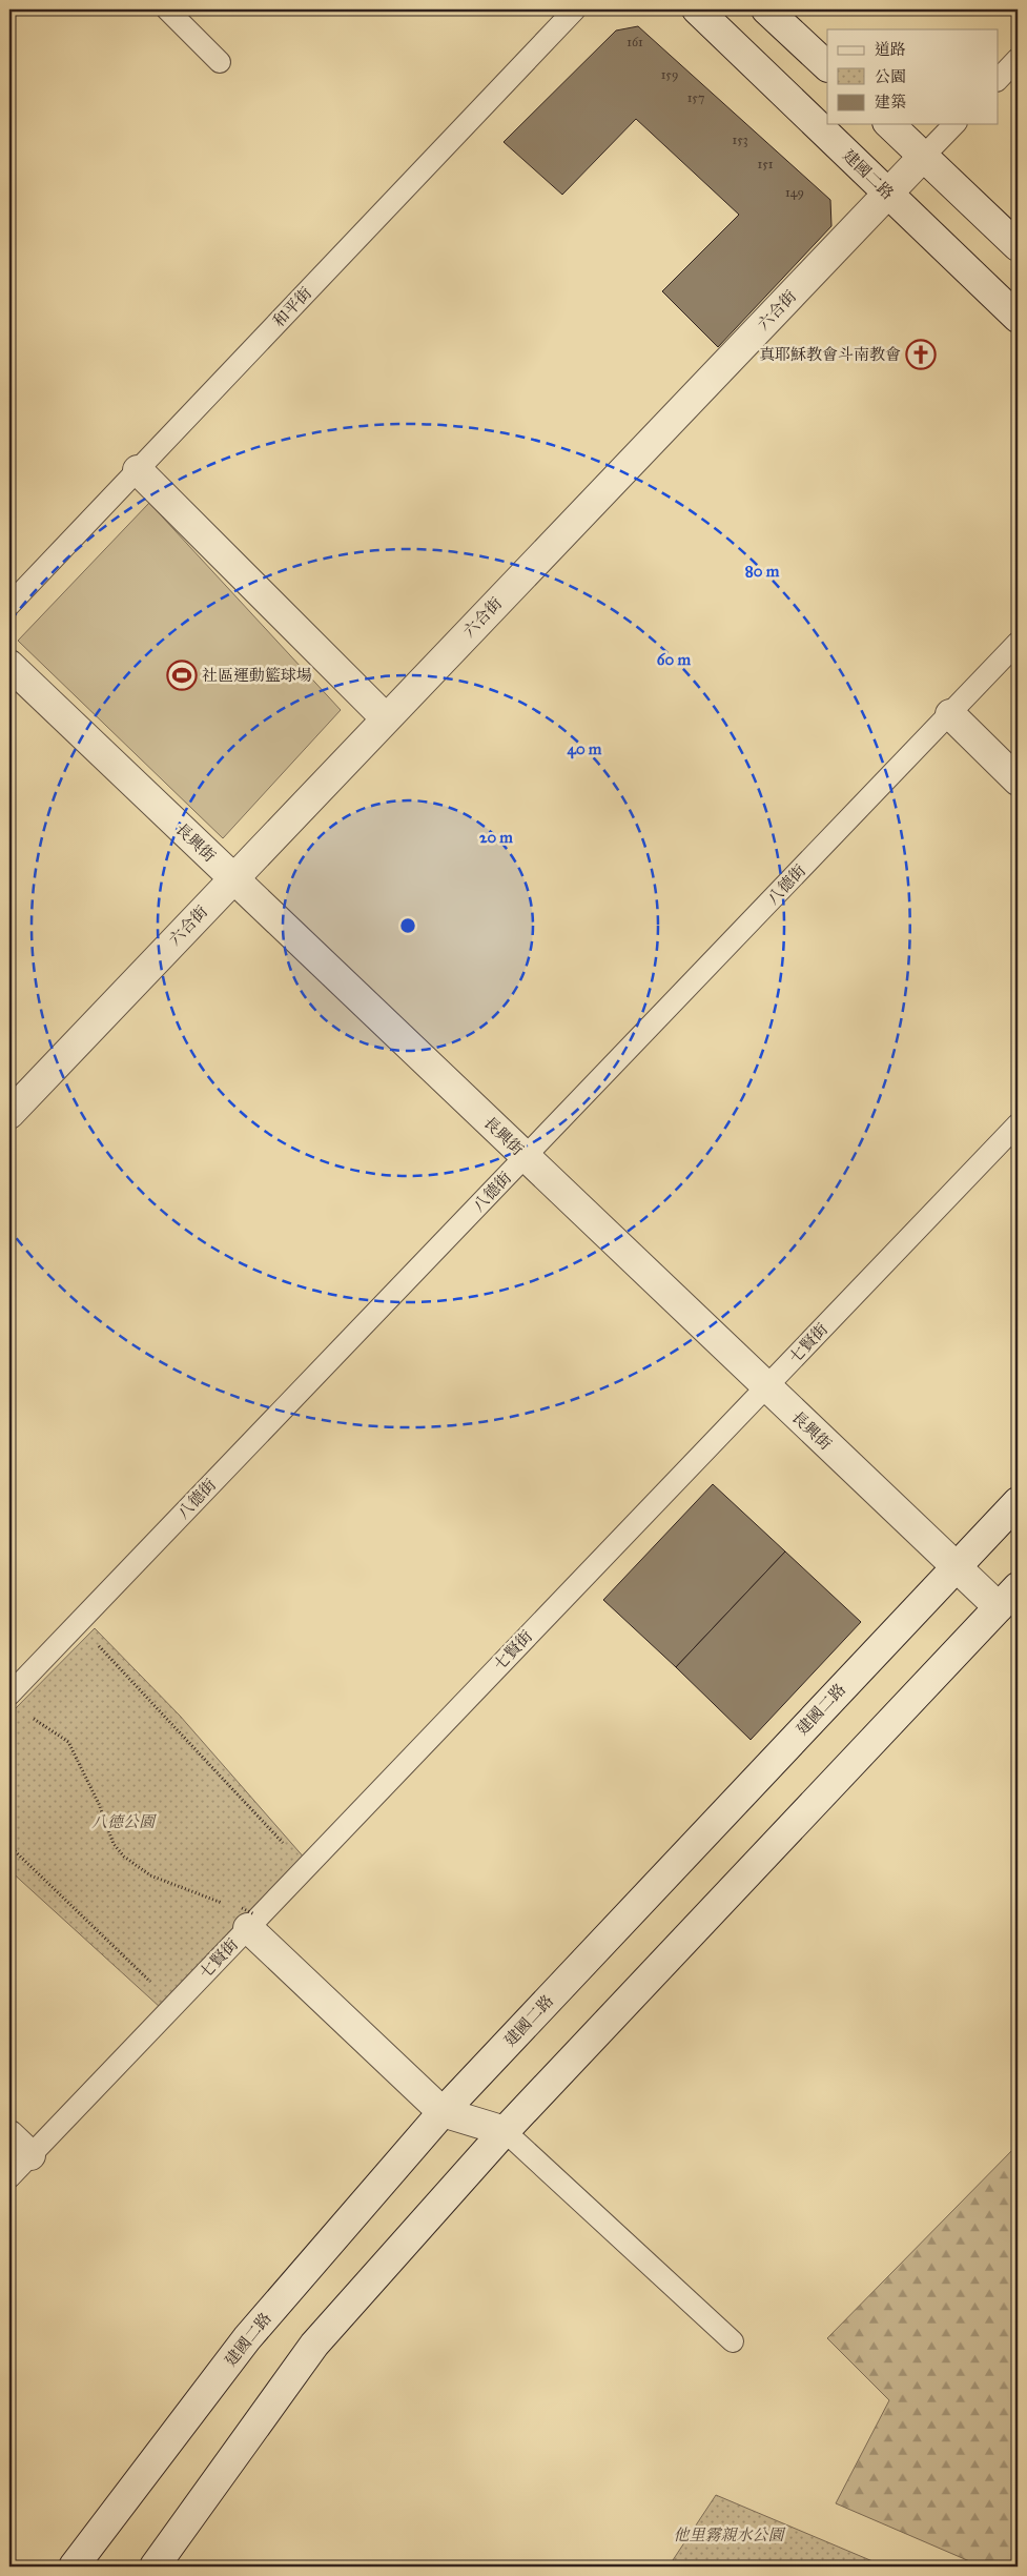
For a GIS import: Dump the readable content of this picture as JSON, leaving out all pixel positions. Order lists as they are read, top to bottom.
{
  "streets": {
    "street": ["建國二路", "六合街", "長興街"],
    "lane": ["和平街", "八德街", "七賢街"]
  },
  "crossings": [
    ["建國二路", "六合街"],
    ["建國二路", "長興街"],
    ["六合街", "長興街"],
    ["長興街", "八德街"],
    ["長興街", "七賢街"]
  ],
  "parks": ["八德公園", "他里霧親水公園"],
  "places": {
    "church": ["真耶穌教會斗南教會"],
    "sports": ["社區運動籃球場"]
  },
  "house_numbers": [
    "161",
    "159",
    "157",
    "153",
    "151",
    "149"
  ],
  "legend": ["道路", "公園", "建築"],
  "rings": [
    "80 m",
    "60 m",
    "40 m",
    "20 m"
  ]
}
